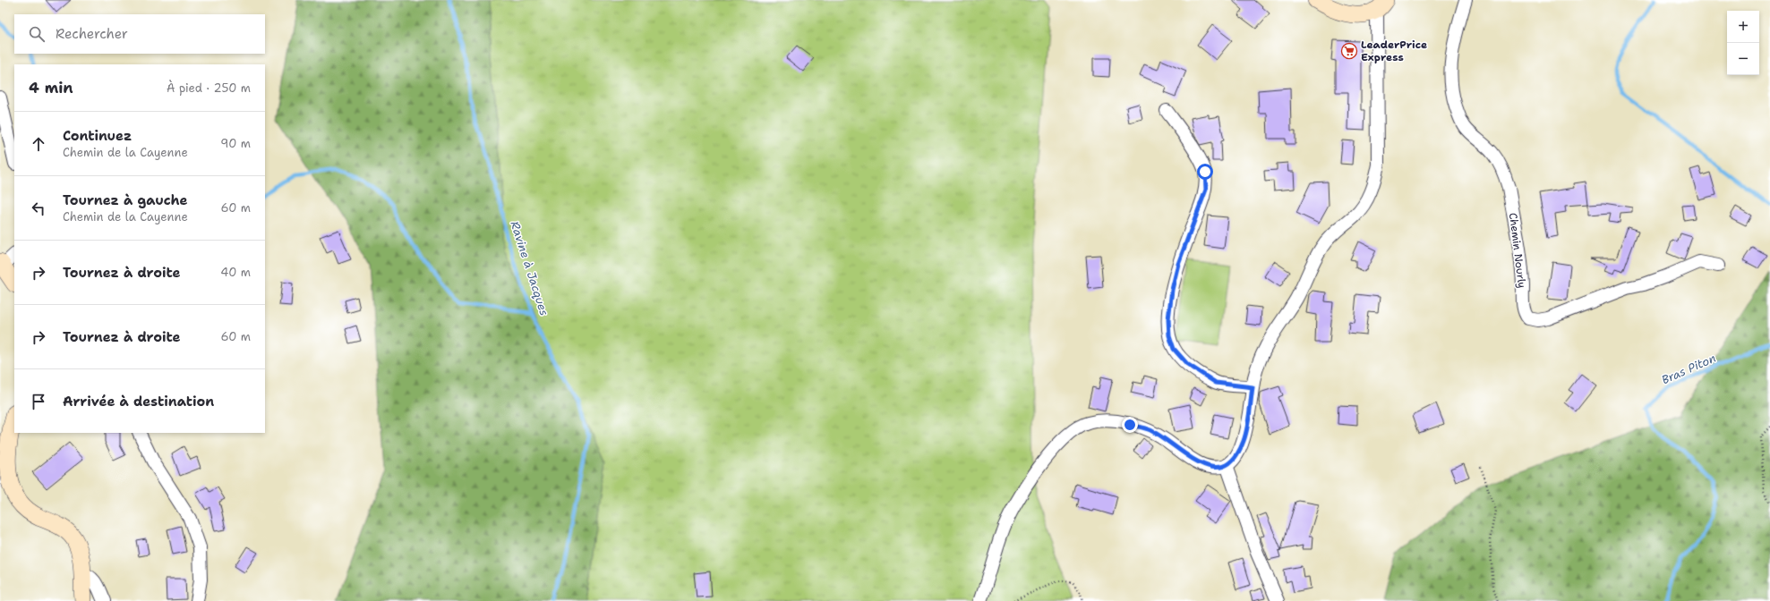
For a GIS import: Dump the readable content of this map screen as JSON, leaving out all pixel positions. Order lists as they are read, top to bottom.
{
  "streets": {
    "street": ["Chemin Nourly"]
  },
  "water": ["Ravine à Jacques", "Bras Piton"],
  "places": {
    "supermarket": ["LeaderPrice Express"]
  },
  "page": {
    "map_buttons": ["+", "−"],
    "search": "Rechercher",
    "heading": ["4 min", "À pied · 250 m"],
    "list": [
      ["Continuez", "Chemin de la Cayenne", "90 m"],
      ["Tournez à gauche", "Chemin de la Cayenne", "60 m"],
      ["Tournez à droite", "40 m"],
      ["Tournez à droite", "60 m"],
      "Arrivée à destination"
    ]
  }
}
